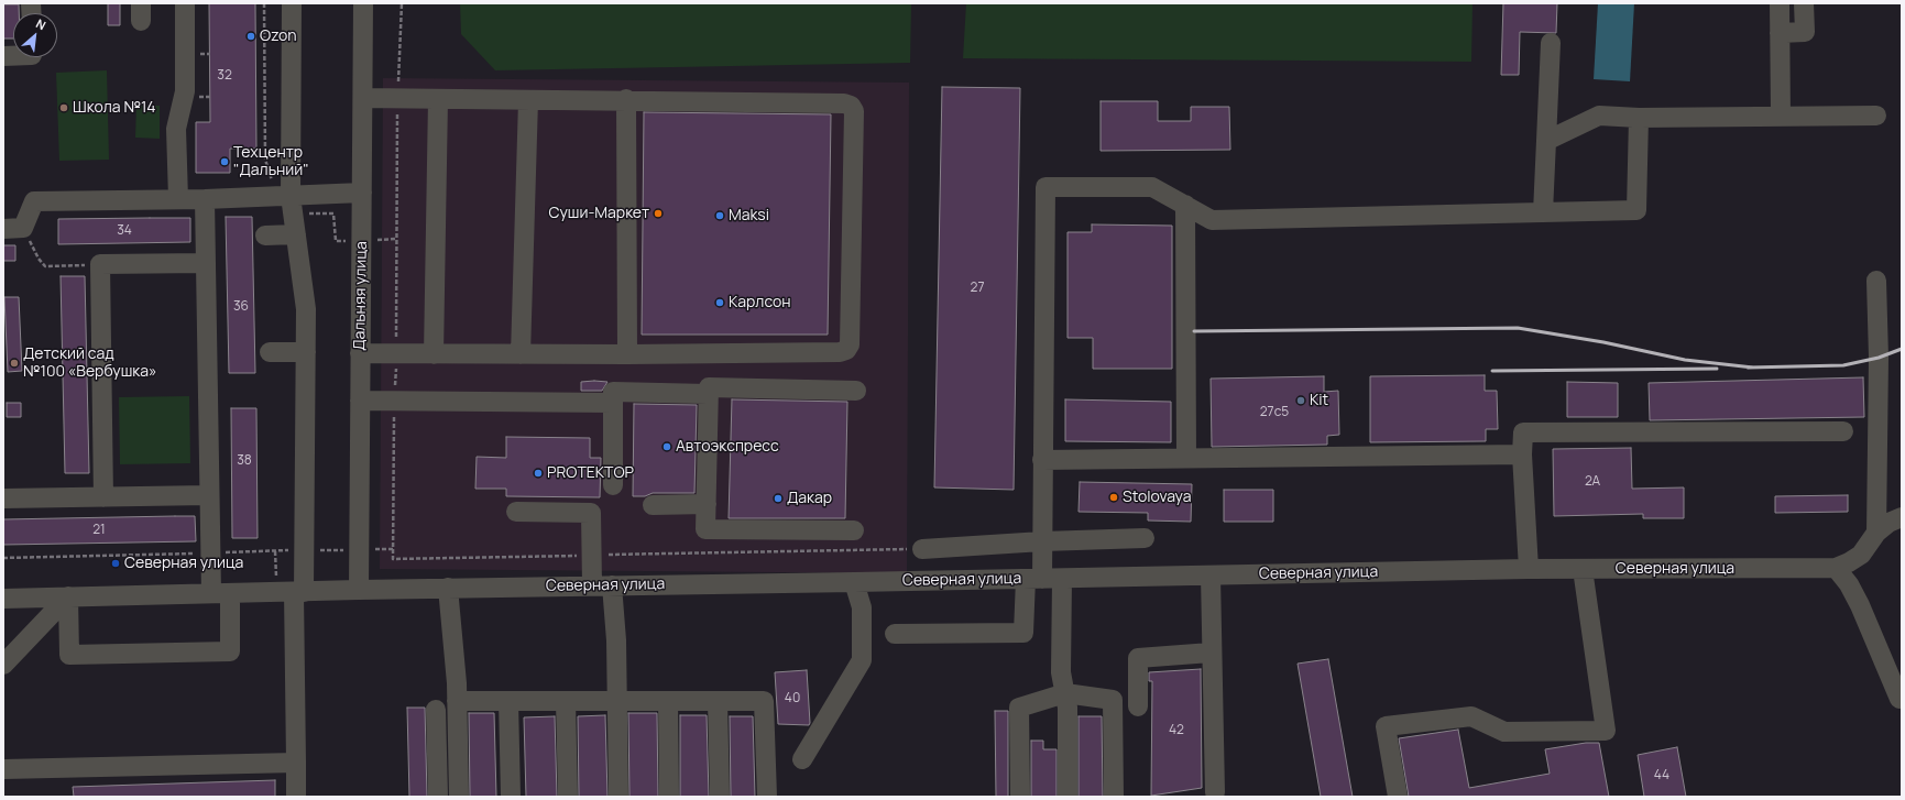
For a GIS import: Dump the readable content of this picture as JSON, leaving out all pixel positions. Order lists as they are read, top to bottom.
{
  "streets": {
    "street": ["Дальняя улица", "Северная улица"]
  },
  "crossings": [
    ["Дальняя улица", "Северная улица"]
  ],
  "places": [
    "Ozon",
    "Школа №14",
    "Техцентр \"Дальний\"",
    "Суши-Маркет",
    "Maksi",
    "Карлсон",
    "Детский сад №100 «Вербушка»",
    "Kit",
    "Автоэкспресс",
    "PROТЕКТОР",
    "Stolovaya",
    "Дакар",
    "Северная улица"
  ],
  "house_numbers": [
    "32",
    "34",
    "27",
    "36",
    "27с5",
    "38",
    "2А",
    "21",
    "40",
    "42",
    "44"
  ],
  "north": "top right"
}
